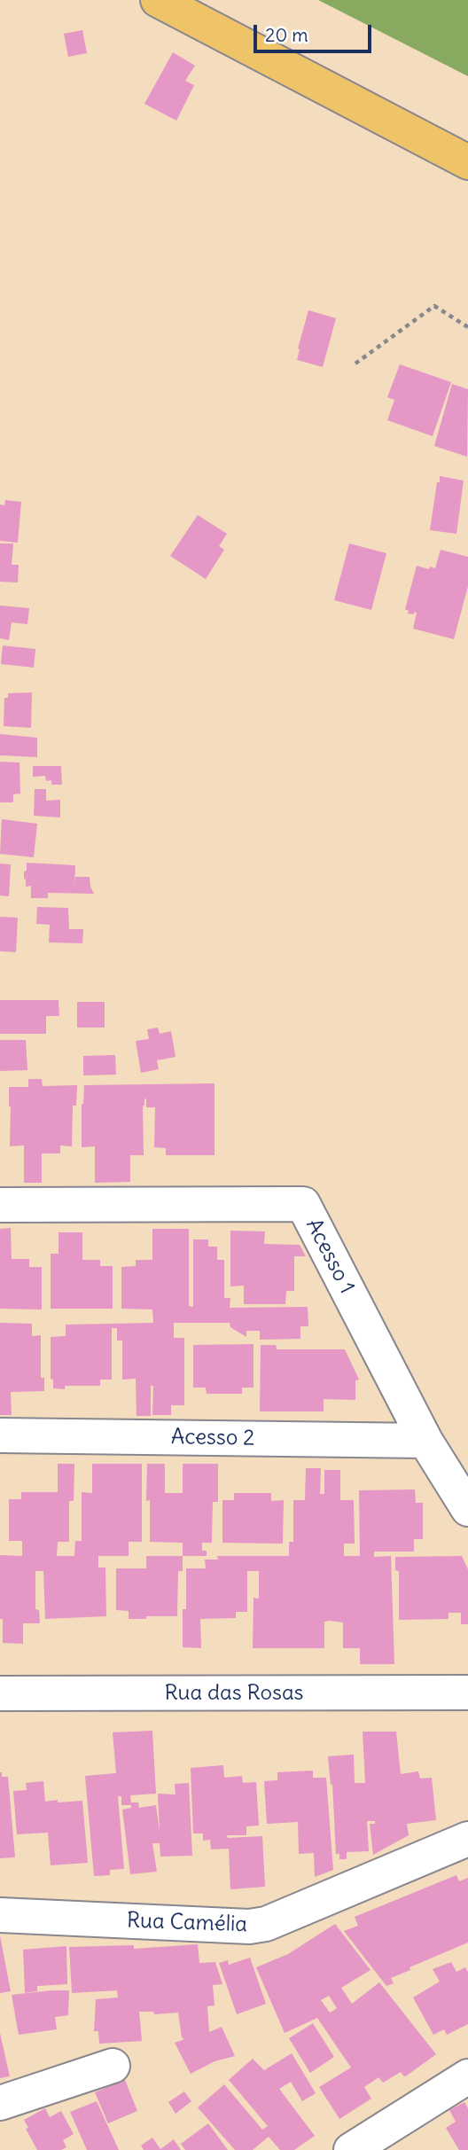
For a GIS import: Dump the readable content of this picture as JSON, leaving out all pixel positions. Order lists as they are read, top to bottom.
{
  "streets": {
    "street": [
      "Acesso 1",
      "Acesso 2",
      "Rua das Rosas",
      "Rua Camélia"
    ]
  },
  "crossings": [
    ["Acesso 1", "Acesso 2"]
  ],
  "scale_bar": "20 m"
}
